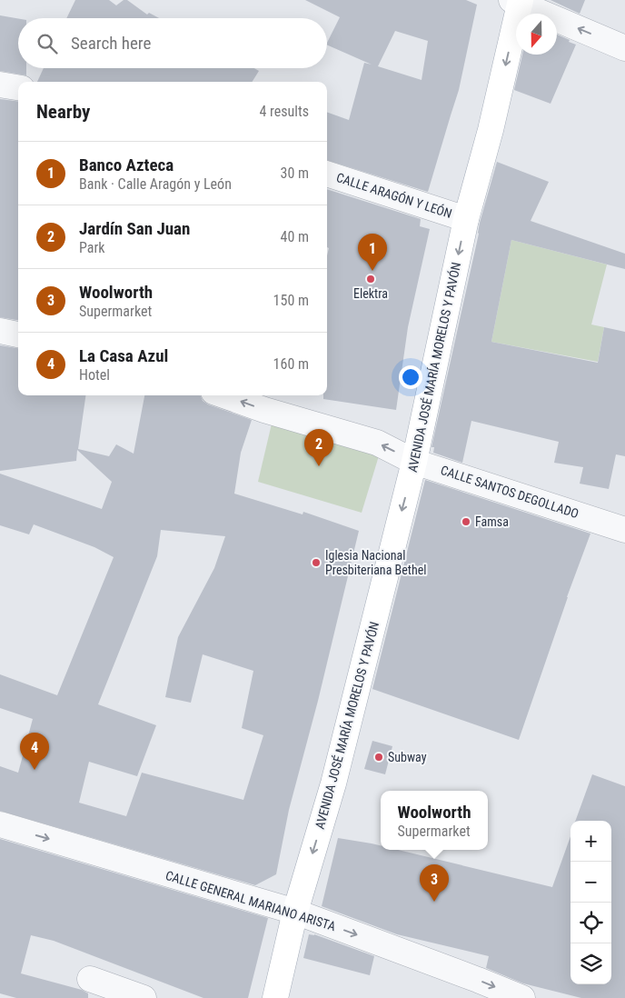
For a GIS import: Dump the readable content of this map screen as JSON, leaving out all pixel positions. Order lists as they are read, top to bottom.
{
  "streets": {
    "main road": ["AVENIDA JOSÉ MARÍA MORELOS Y PAVÓN"],
    "street": ["CALLE ARAGÓN Y LEÓN", "CALLE SANTOS DEGOLLADO", "CALLE GENERAL MARIANO ARISTA"]
  },
  "crossings": [
    ["CALLE ARAGÓN Y LEÓN", "AVENIDA JOSÉ MARÍA MORELOS Y PAVÓN"],
    ["AVENIDA JOSÉ MARÍA MORELOS Y PAVÓN", "CALLE SANTOS DEGOLLADO"],
    ["AVENIDA JOSÉ MARÍA MORELOS Y PAVÓN", "CALLE GENERAL MARIANO ARISTA"]
  ],
  "one_way": ["AVENIDA JOSÉ MARÍA MORELOS Y PAVÓN", "CALLE SANTOS DEGOLLADO", "CALLE GENERAL MARIANO ARISTA"],
  "places": [
    "Elektra",
    "Famsa",
    "Iglesia Nacional Presbiteriana Bethel",
    "Subway"
  ],
  "north": "bottom",
  "page": {
    "search": "Search here",
    "heading": ["Nearby", "4 results"],
    "list": [
      {
        "mark": "1",
        "name": "Banco Azteca",
        "note": "Bank · Calle Aragón y León",
        "value": "30 m"
      },
      {
        "mark": "2",
        "name": "Jardín San Juan",
        "note": "Park",
        "value": "40 m"
      },
      {
        "mark": "3",
        "name": "Woolworth",
        "note": "Supermarket",
        "value": "150 m"
      },
      {
        "mark": "4",
        "name": "La Casa Azul",
        "note": "Hotel",
        "value": "160 m"
      }
    ],
    "pins": [
      "1",
      "2",
      "4",
      "3"
    ],
    "popup": ["Woolworth", "Supermarket"],
    "map_buttons": ["+", "−"]
  }
}
